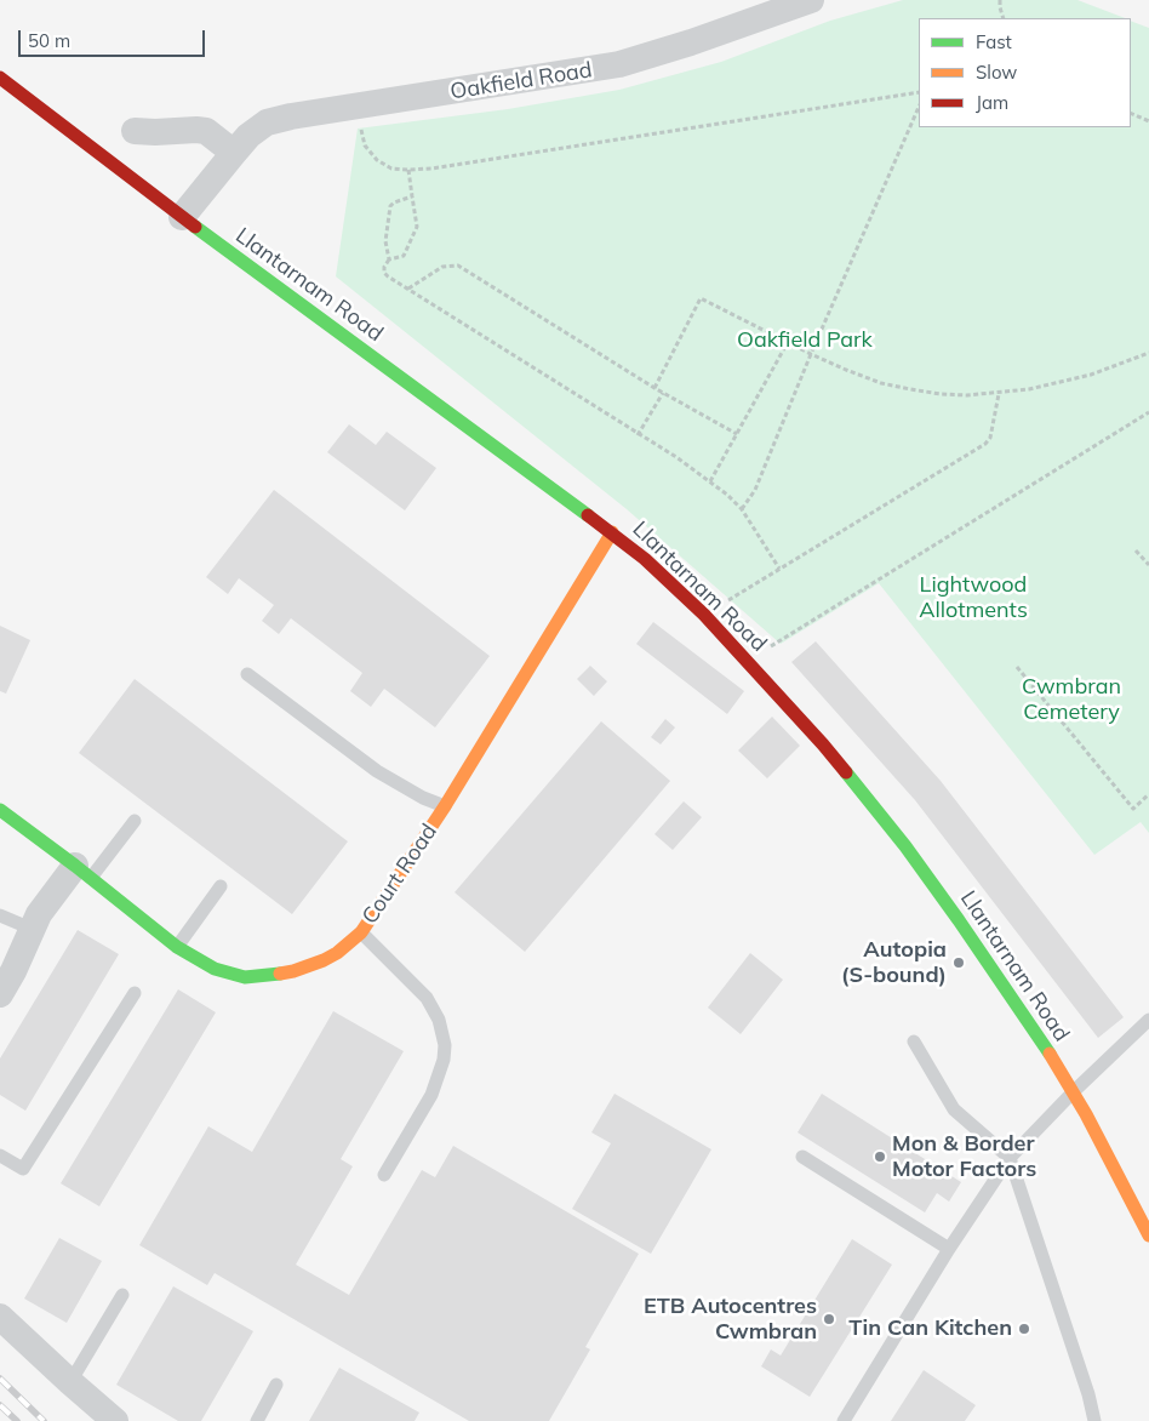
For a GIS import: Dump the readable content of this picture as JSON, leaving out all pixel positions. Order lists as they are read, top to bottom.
{
  "streets": {
    "street": ["Oakfield Road", "Llantarnam Road", "Court Road"]
  },
  "crossings": [
    ["Oakfield Road", "Llantarnam Road"],
    ["Llantarnam Road", "Court Road"]
  ],
  "parks": ["Oakfield Park", "Lightwood Allotments", "Cwmbran Cemetery"],
  "places": [
    "Autopia (S-bound)",
    "Mon & Border Motor Factors",
    "ETB Autocentres Cwmbran",
    "Tin Can Kitchen"
  ],
  "legend": ["Fast", "Slow", "Jam"],
  "scale_bar": "50 m"
}
